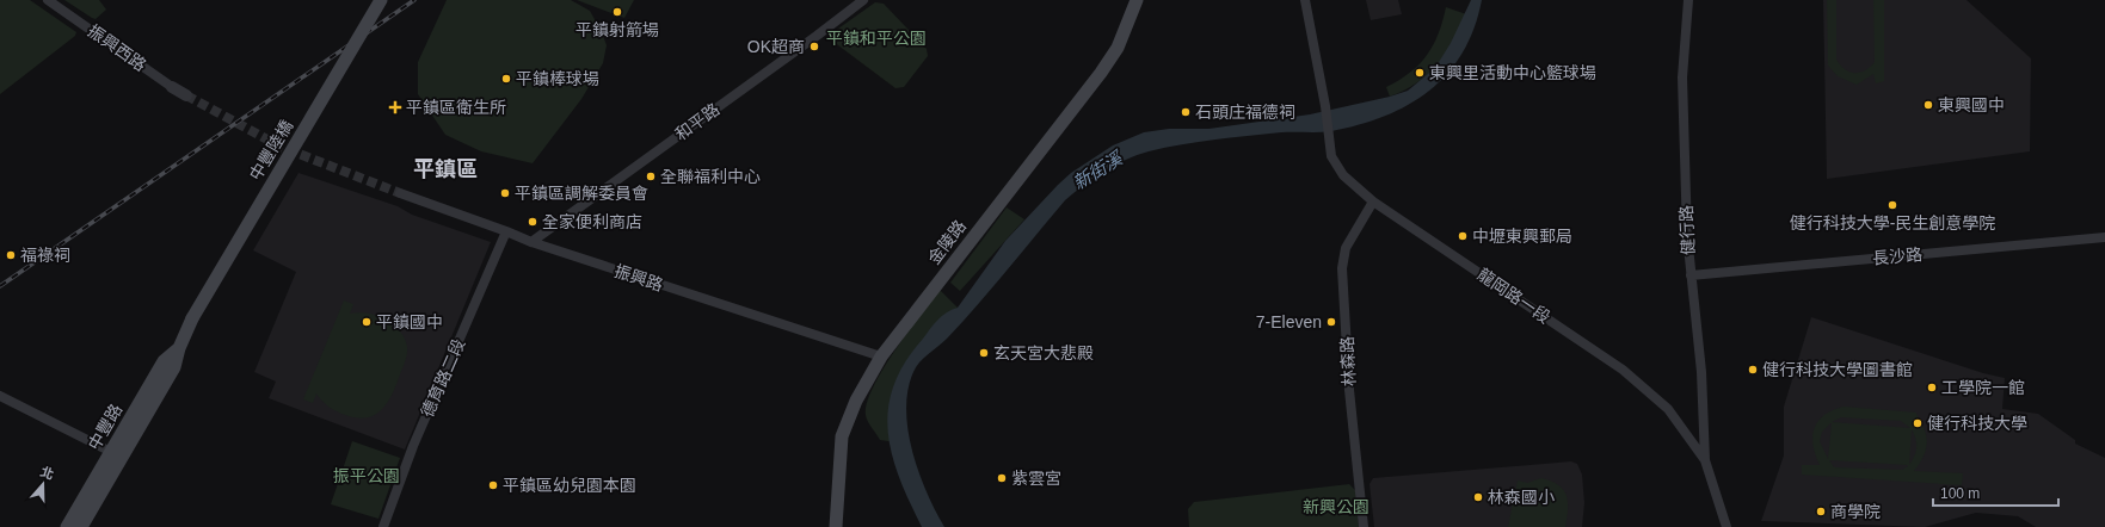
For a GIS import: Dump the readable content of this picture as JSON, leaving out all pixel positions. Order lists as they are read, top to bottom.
{
  "streets": {
    "main road": ["中豐陸橋", "金陵路", "中豐路"],
    "street": [
      "振興西路",
      "和平路",
      "健行路",
      "長沙路",
      "振興路",
      "龍岡路一段",
      "林森路",
      "德育路二段"
    ]
  },
  "crossings": [
    ["和平路", "振興路"],
    ["中豐陸橋", "中豐路"],
    ["健行路", "長沙路"],
    ["健行路", "龍岡路一段"],
    ["金陵路", "振興路"],
    ["振興路", "德育路二段"],
    ["龍岡路一段", "林森路"]
  ],
  "districts": ["平鎮區"],
  "water": ["新街溪"],
  "parks": ["平鎮和平公園", "振平公園", "新興公園"],
  "places": {
    "other": [
      "平鎮射箭場",
      "OK超商",
      "東興里活動中心籃球場",
      "平鎮棒球場",
      "東興國中",
      "石頭庄福德祠",
      "全聯福利中心",
      "平鎮區調解委員會",
      "健行科技大學-民生創意學院",
      "全家便利商店",
      "中壢東興郵局",
      "福祿祠",
      "平鎮國中",
      "7-Eleven",
      "玄天宮大悲殿",
      "健行科技大學圖書館",
      "工學院一館",
      "健行科技大學",
      "紫雲宮",
      "平鎮區幼兒園本園",
      "林森國小",
      "商學院"
    ],
    "health": ["平鎮區衛生所"]
  },
  "scale_bar": "100 m",
  "north": "top"
}
